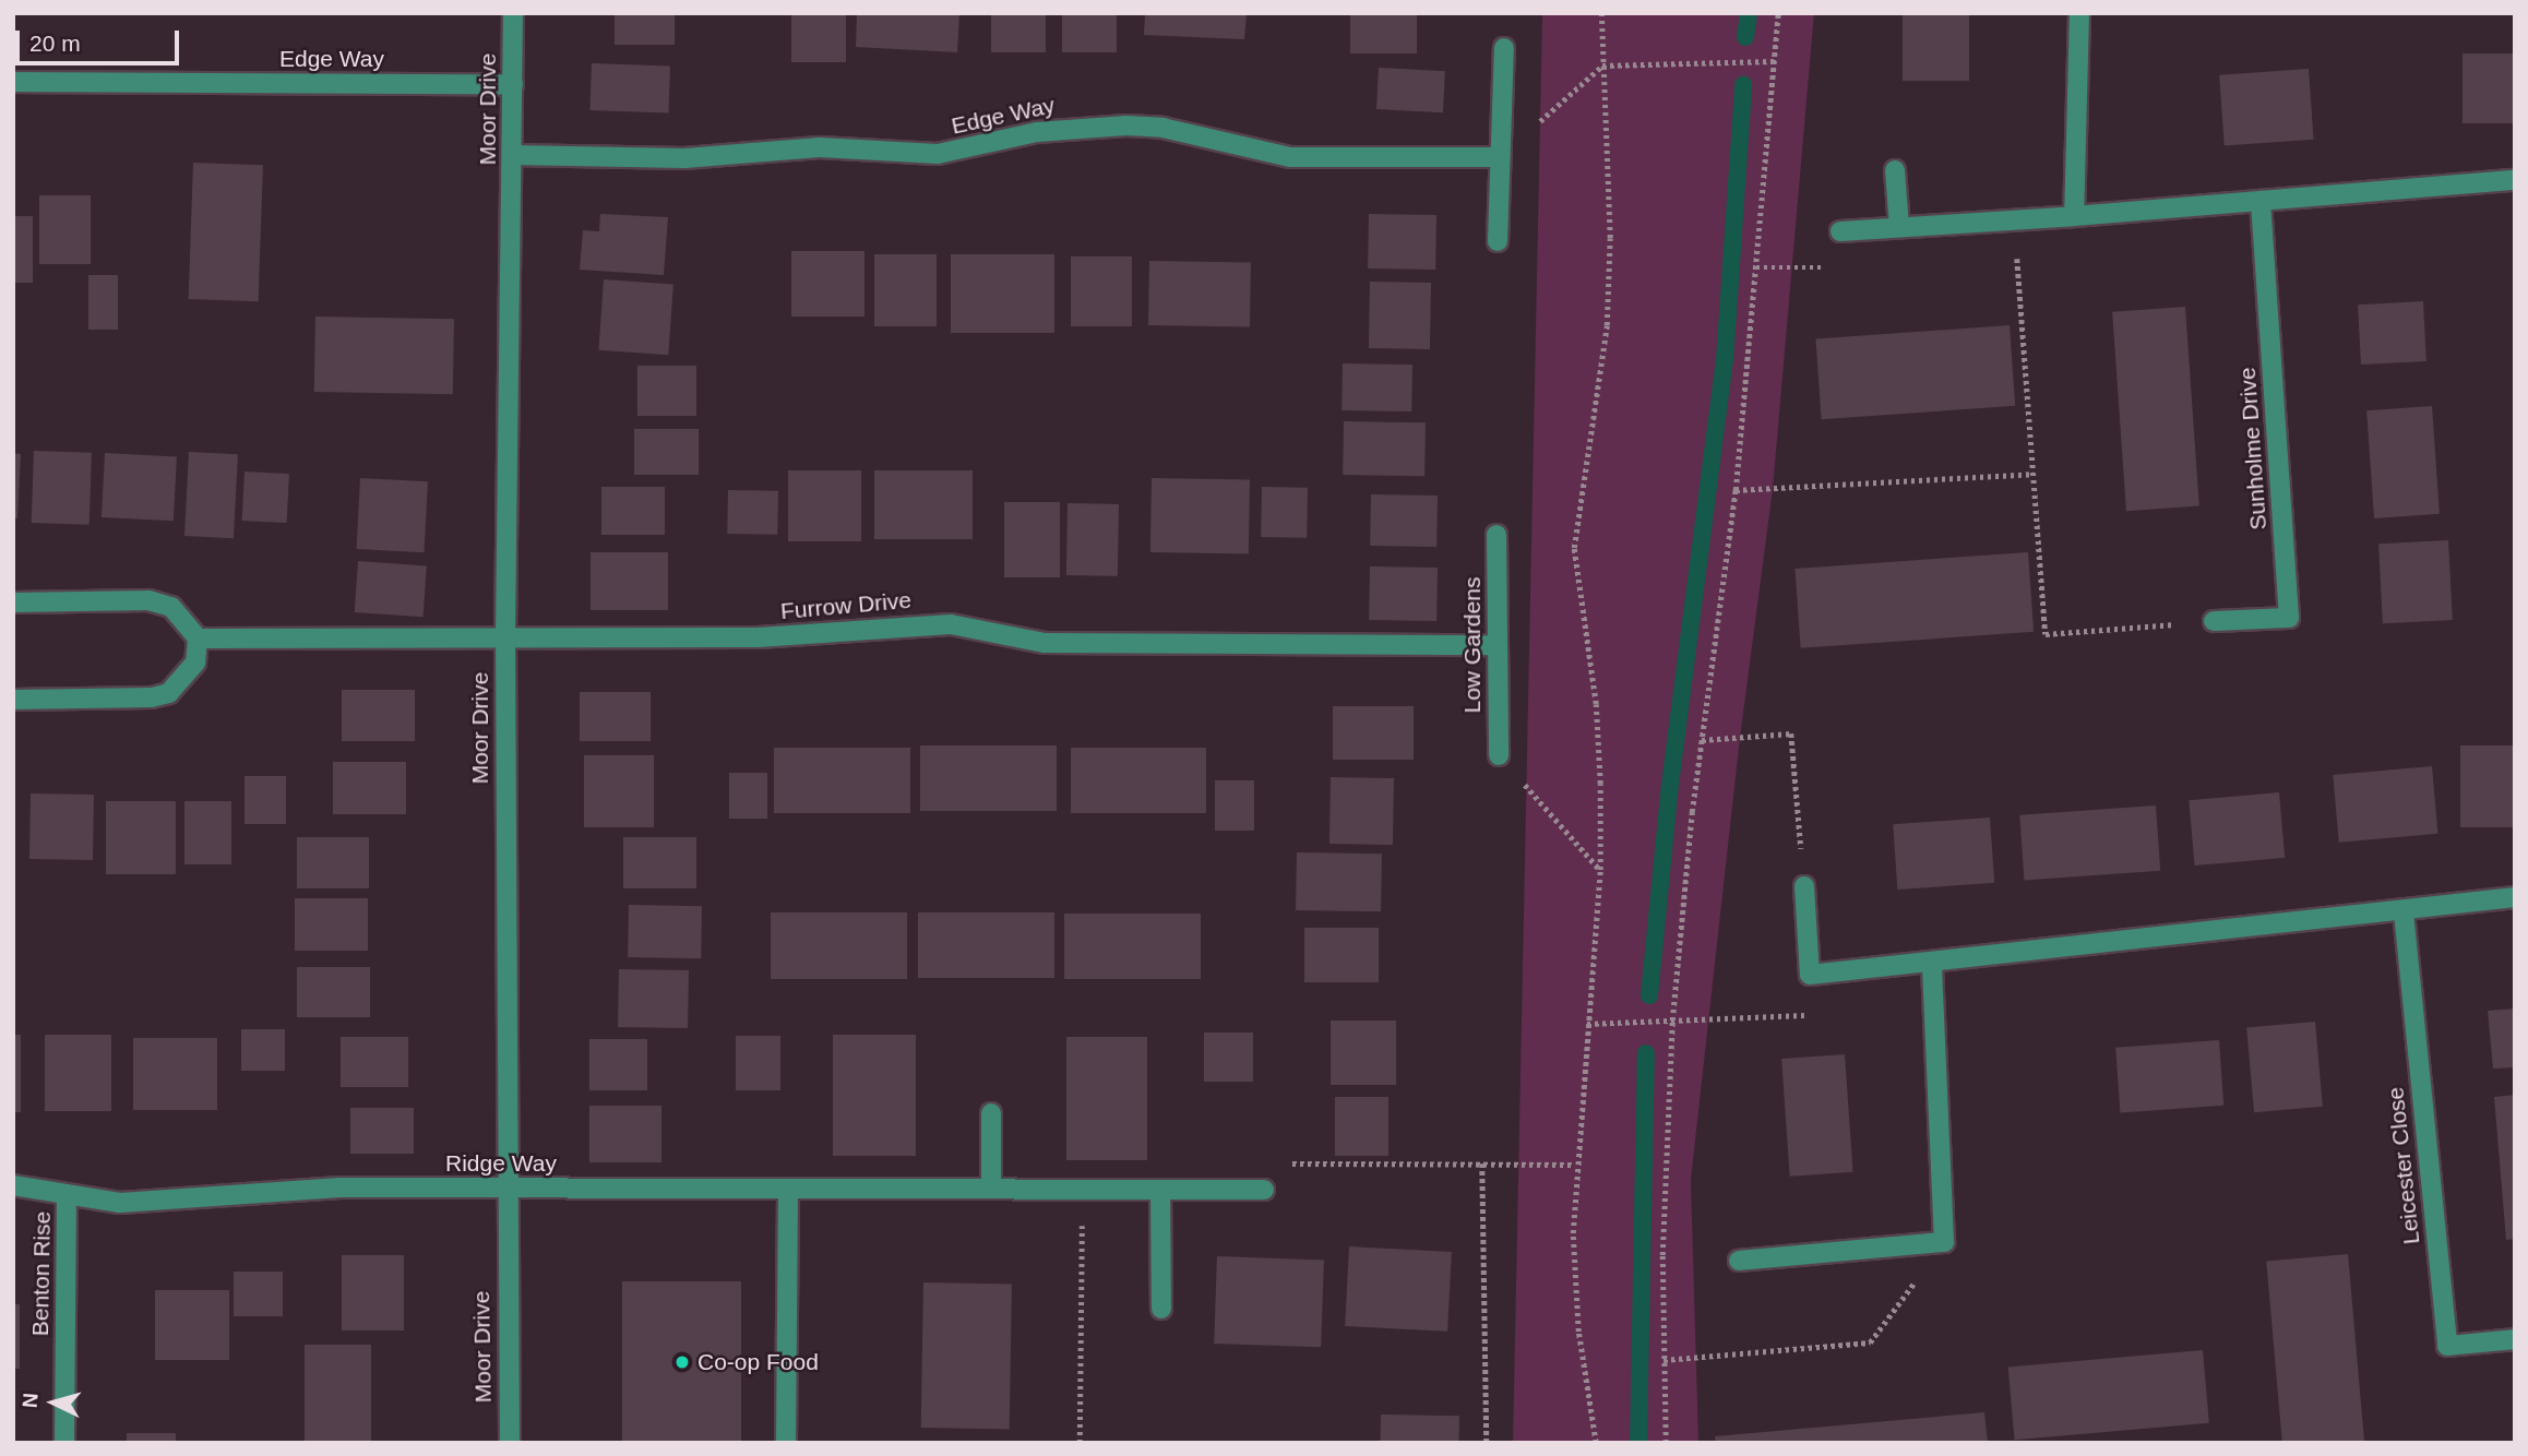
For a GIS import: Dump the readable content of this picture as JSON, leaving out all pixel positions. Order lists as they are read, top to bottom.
{
  "streets": {
    "street": [
      "Edge Way",
      "Moor Drive",
      "Sunholme Drive",
      "Furrow Drive",
      "Low Gardens",
      "Ridge Way",
      "Leicester Close",
      "Benton Rise"
    ]
  },
  "crossings": [
    ["Edge Way", "Moor Drive"],
    ["Moor Drive", "Furrow Drive"],
    ["Moor Drive", "Ridge Way"],
    ["Furrow Drive", "Low Gardens"],
    ["Ridge Way", "Benton Rise"]
  ],
  "places": ["Co-op Food"],
  "scale_bar": "20 m",
  "north": "left"
}
